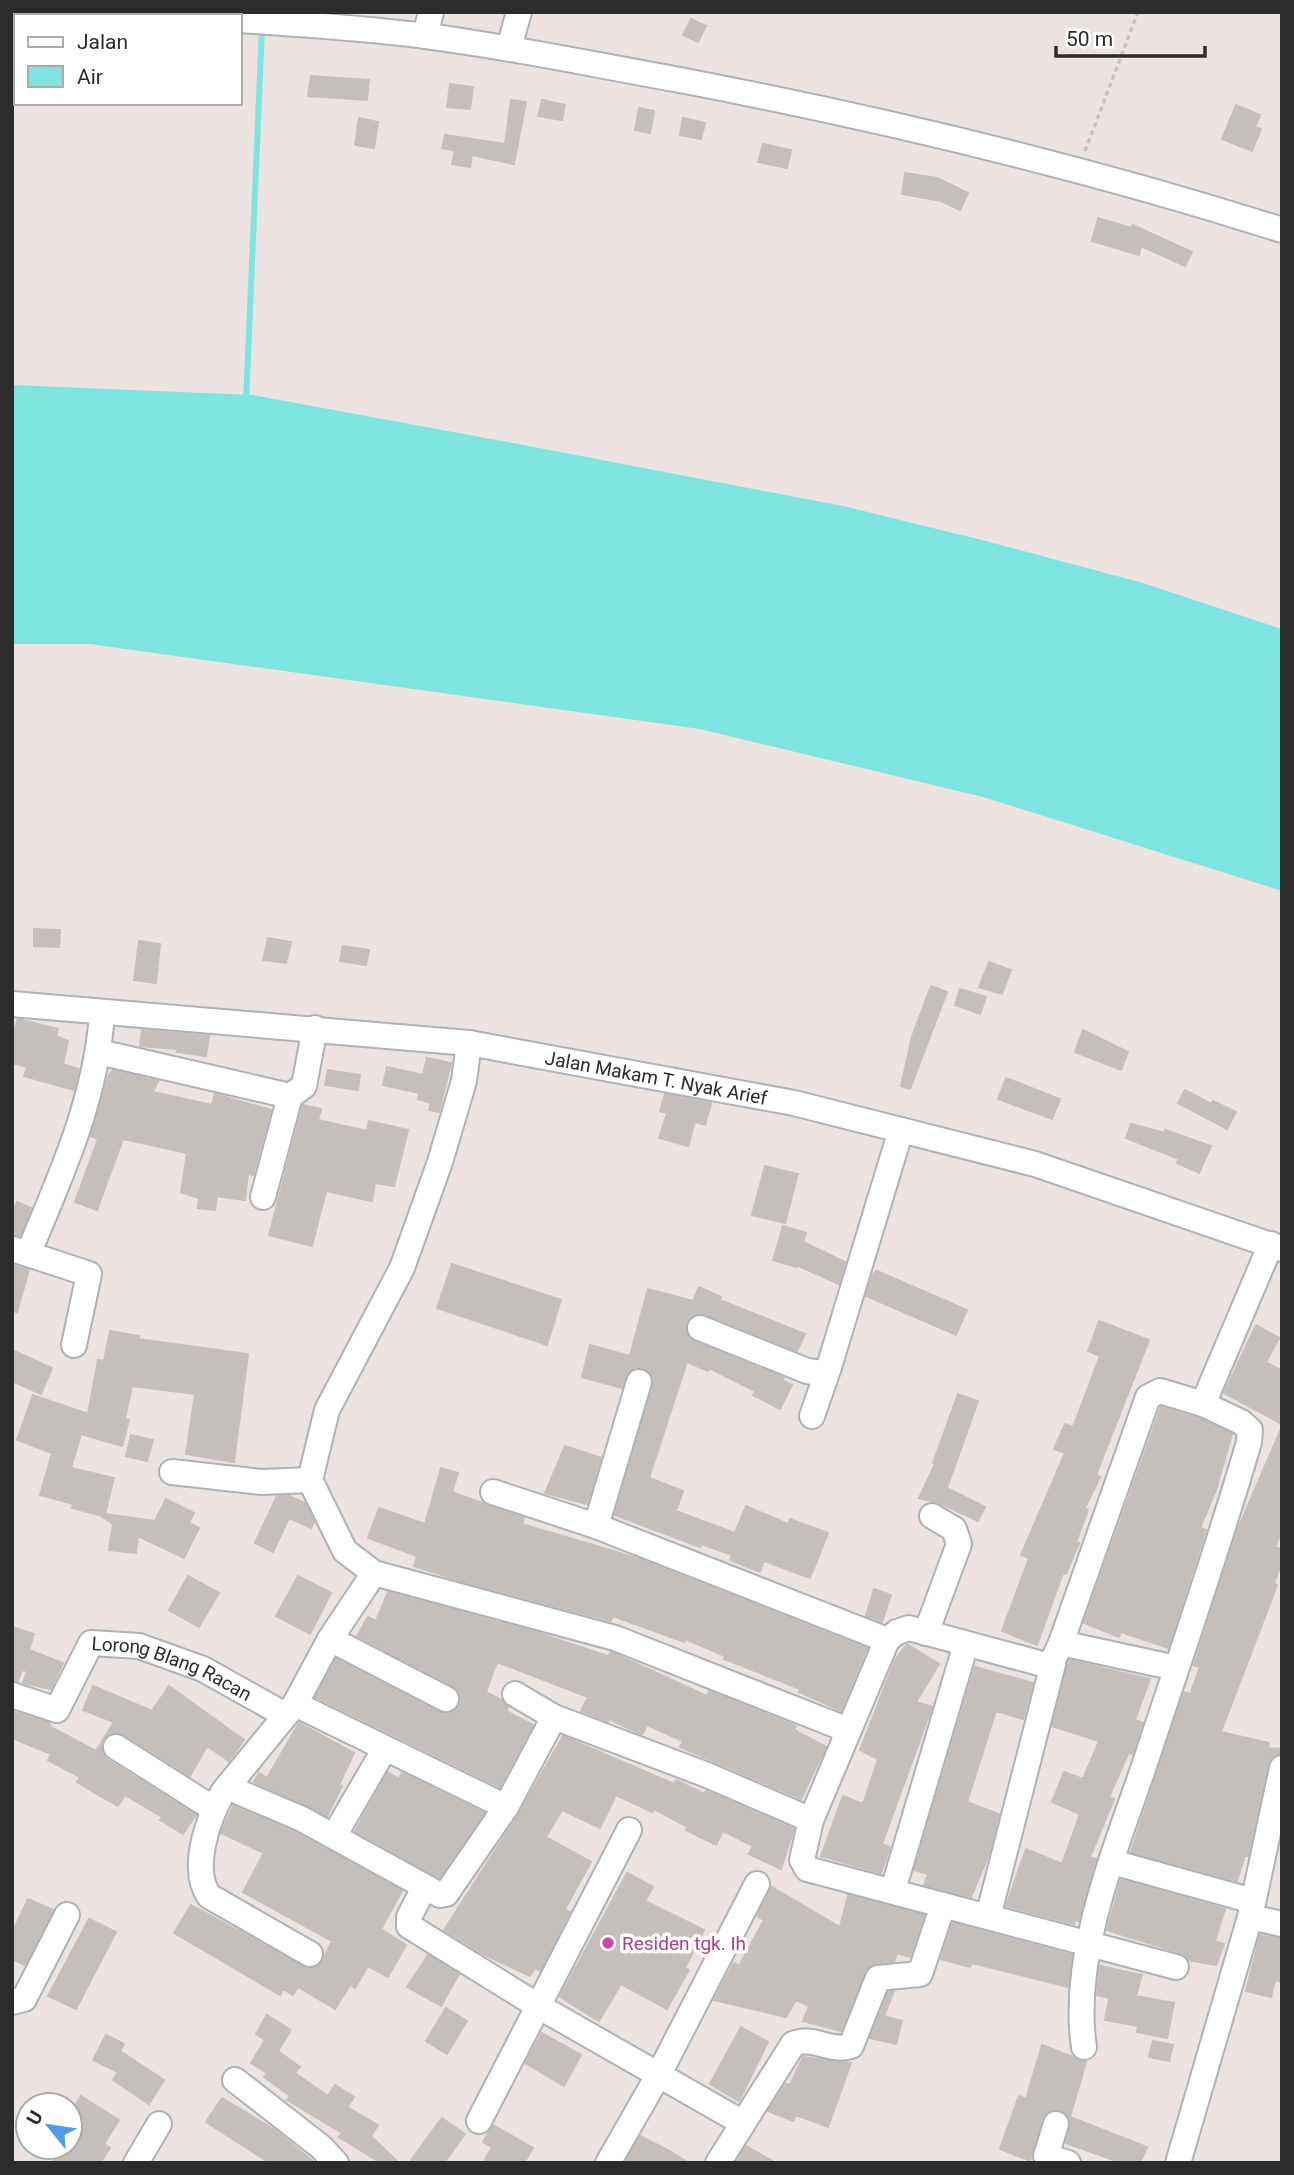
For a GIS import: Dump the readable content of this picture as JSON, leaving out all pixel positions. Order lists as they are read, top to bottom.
{
  "streets": {
    "street": ["Jalan Makam T. Nyak Arief", "Lorong Blang Racan"]
  },
  "places": ["Residen tgk. Ih"],
  "legend": ["Jalan", "Air"],
  "scale_bar": "50 m",
  "north": "top left"
}
